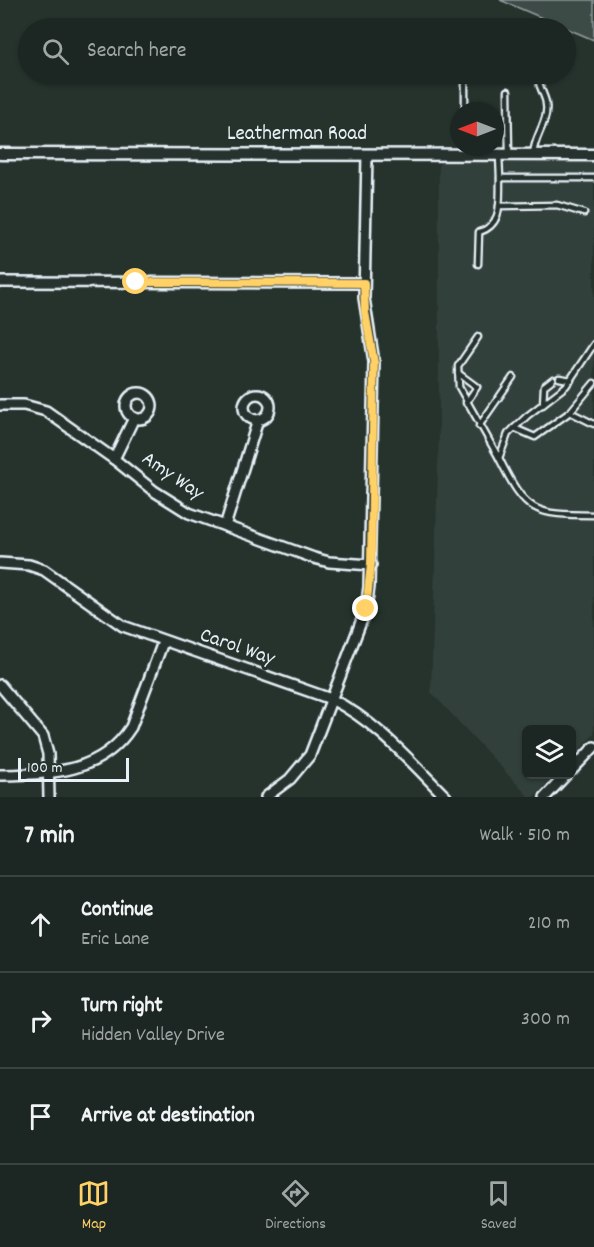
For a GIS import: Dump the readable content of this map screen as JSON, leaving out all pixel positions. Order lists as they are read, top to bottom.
{
  "streets": {
    "street": ["Leatherman Road", "Amy Way", "Carol Way"]
  },
  "scale_bar": "100 m",
  "north": "left",
  "page": {
    "search": "Search here",
    "scale": "100 m",
    "heading": ["7 min", "Walk · 510 m"],
    "list": [
      ["Continue", "Eric Lane", "210 m"],
      ["Turn right", "Hidden Valley Drive", "300 m"],
      "Arrive at destination"
    ],
    "nav": ["Map", "Directions", "Saved"]
  }
}
